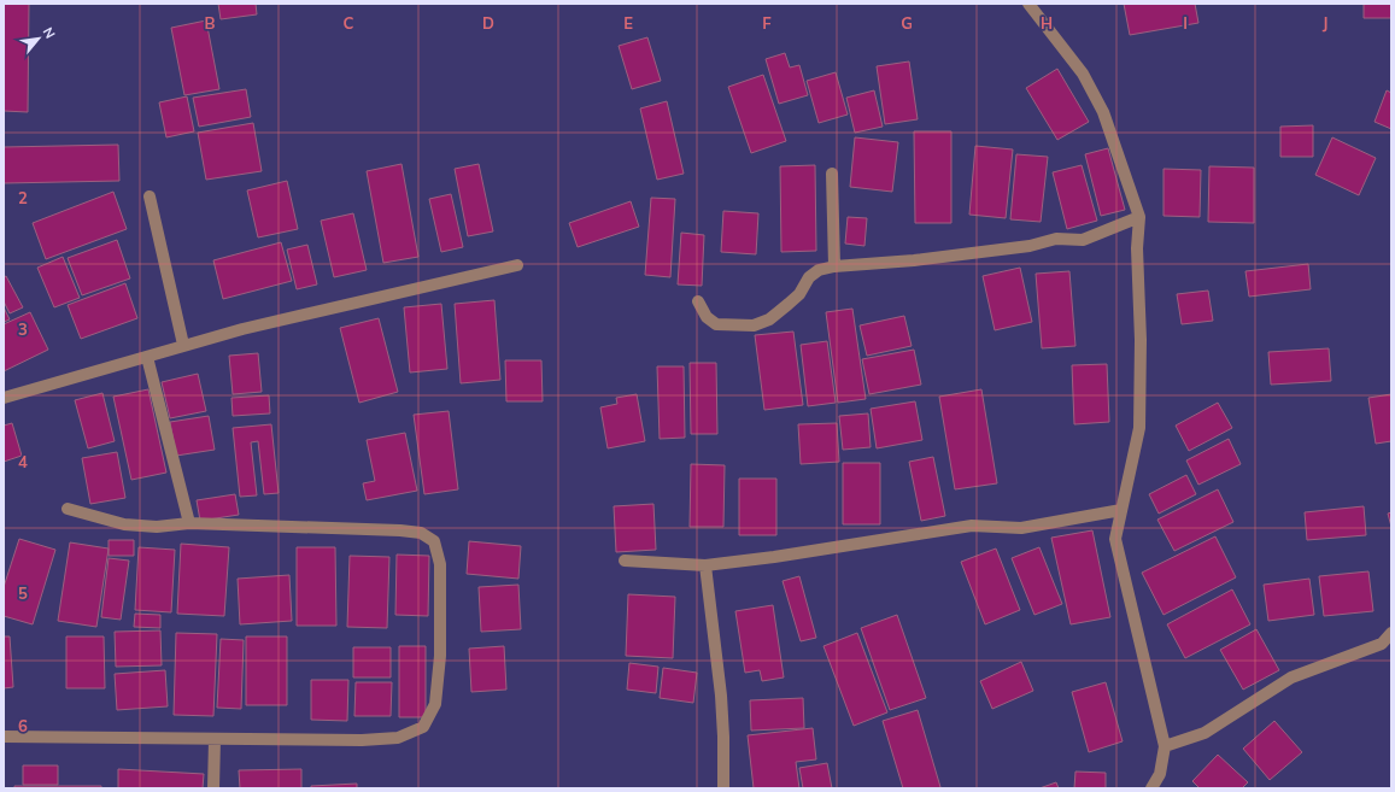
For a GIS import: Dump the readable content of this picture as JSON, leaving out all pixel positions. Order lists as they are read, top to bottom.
{
  "north": "top right",
  "grid": {
    "columns": [
      "B",
      "C",
      "D",
      "E",
      "F",
      "G",
      "H",
      "I",
      "J"
    ],
    "rows": [
      "2",
      "3",
      "4",
      "5",
      "6"
    ]
  }
}
